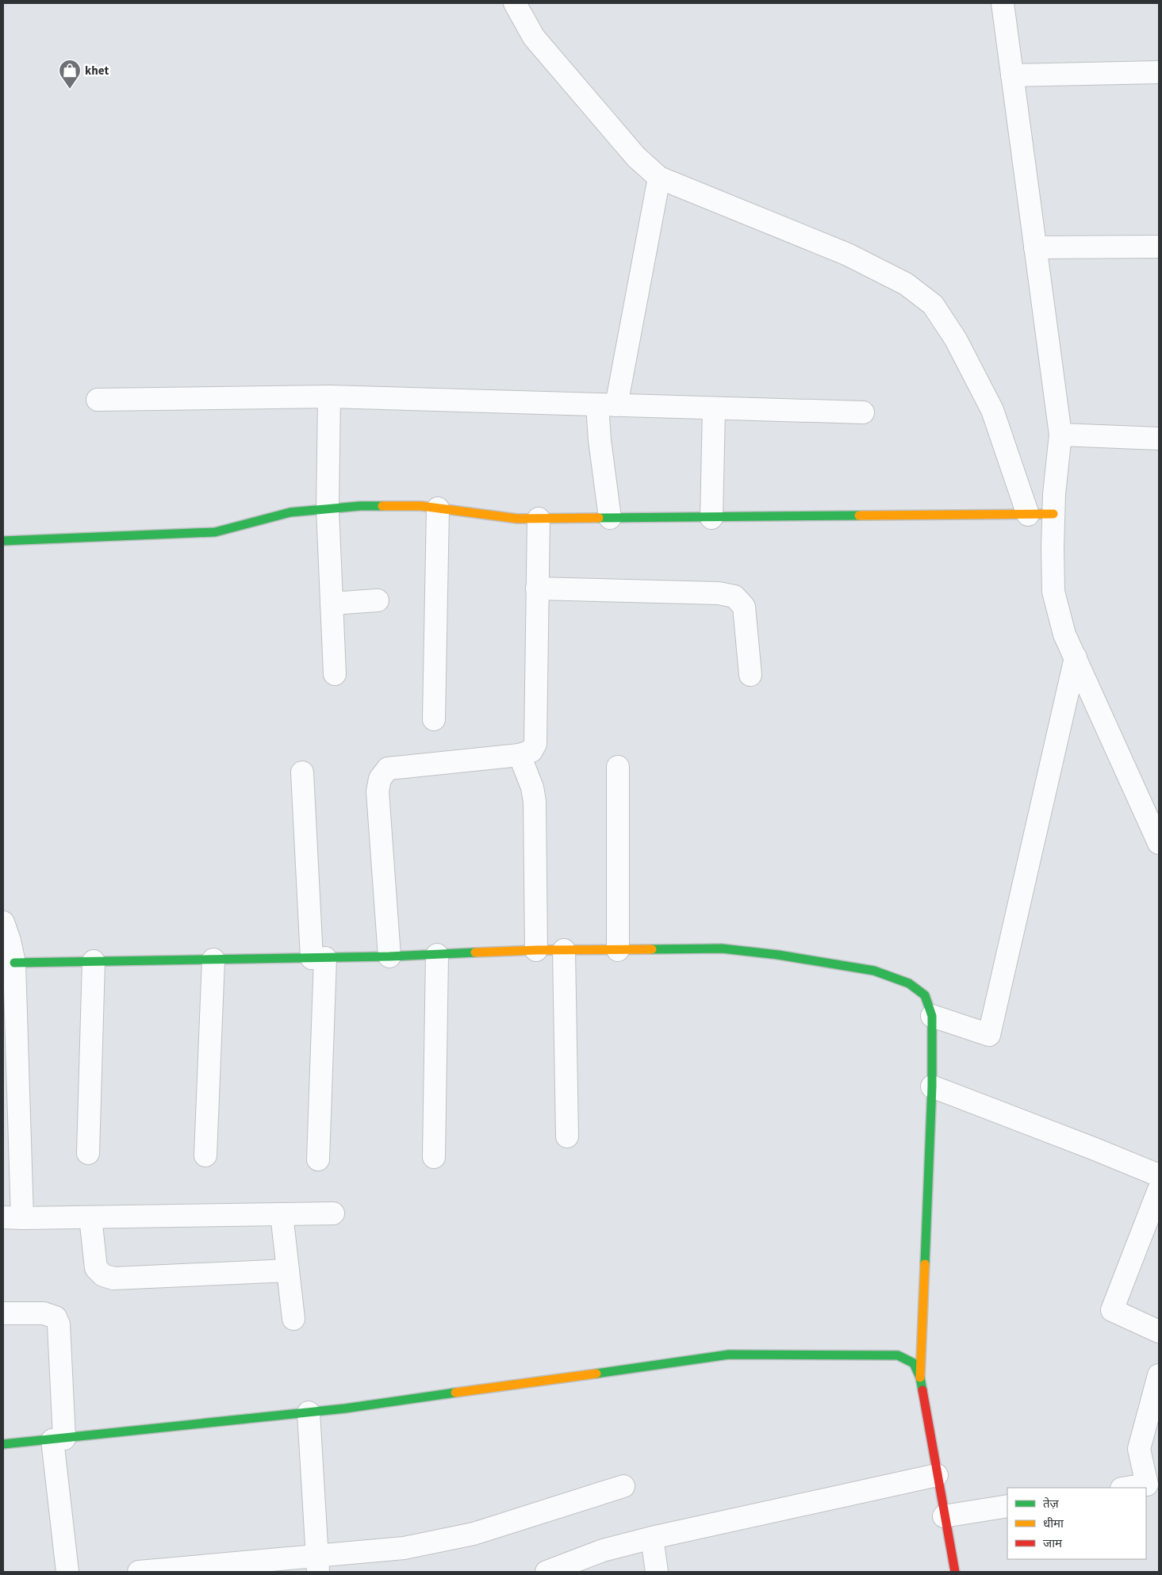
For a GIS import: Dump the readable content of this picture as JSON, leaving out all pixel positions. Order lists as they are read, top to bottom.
{
  "places": {
    "shop": ["khet"]
  },
  "legend": ["तेज़", "धीमा", "जाम"]
}
